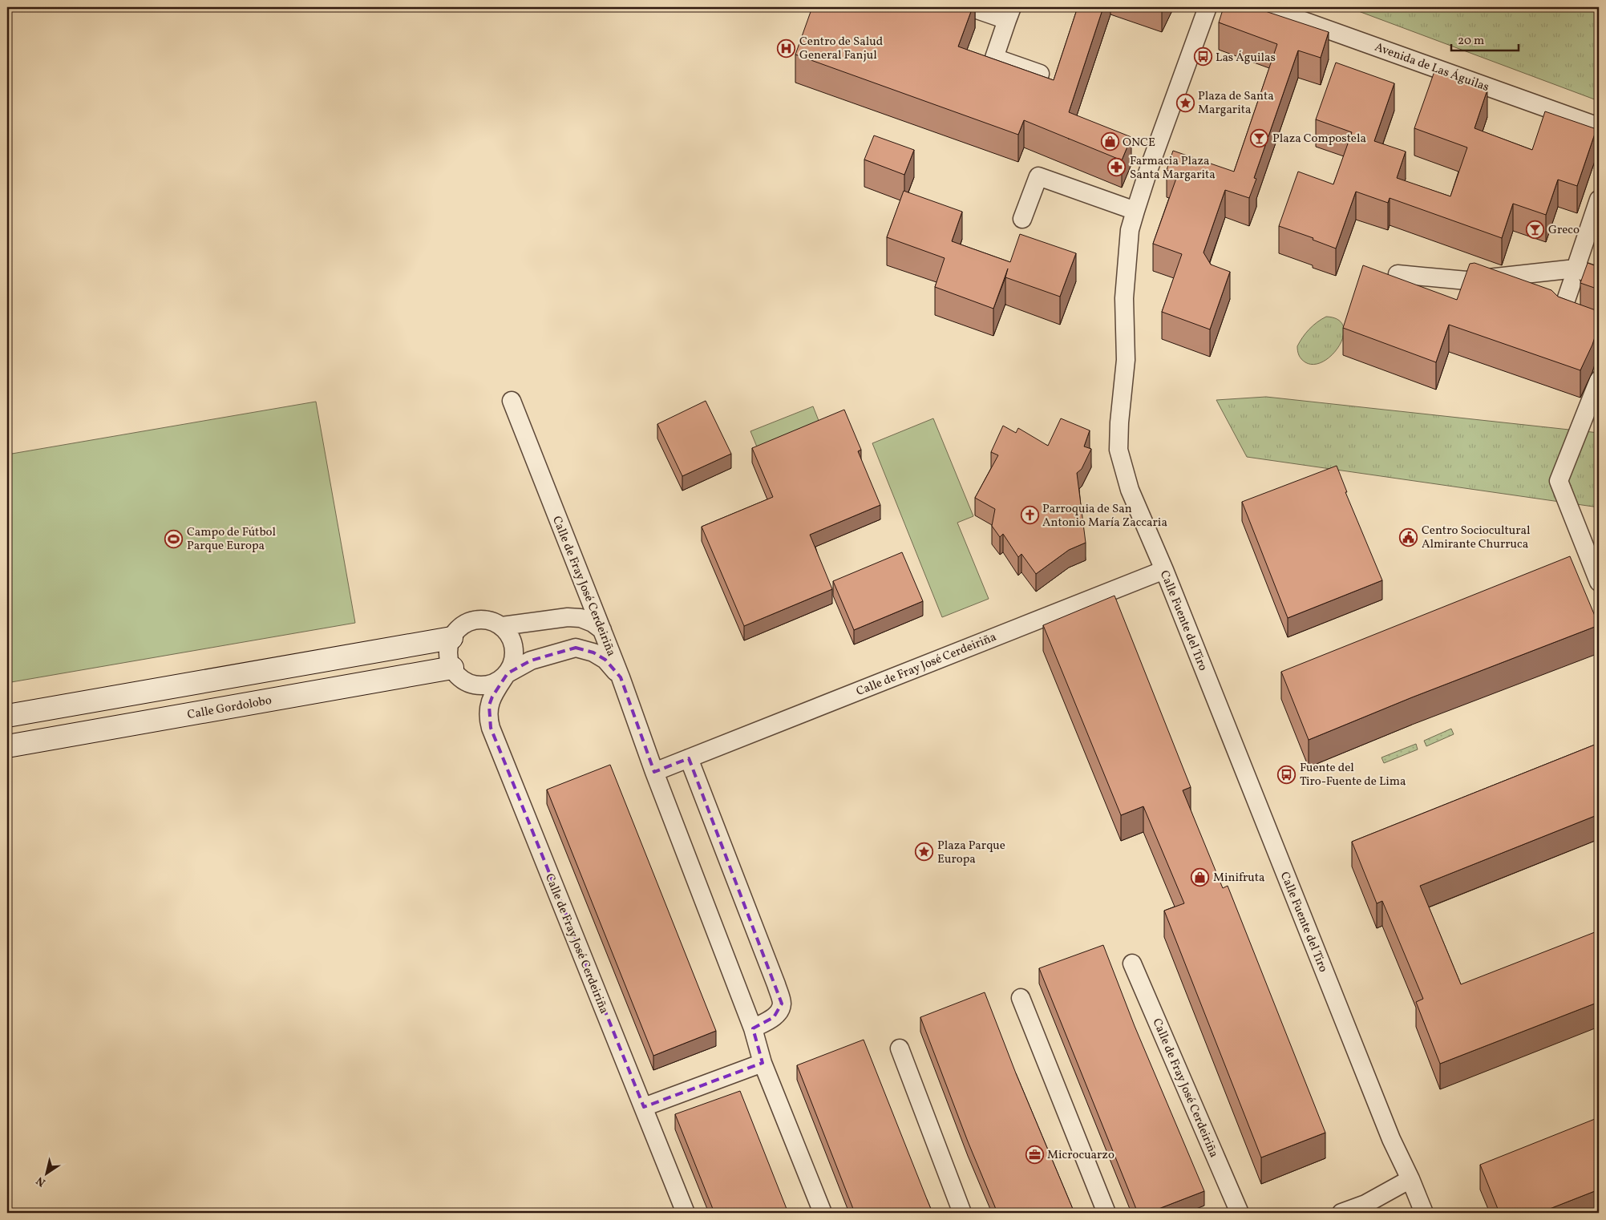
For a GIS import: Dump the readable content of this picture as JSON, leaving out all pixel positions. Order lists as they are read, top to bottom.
{
  "streets": {
    "street": [
      "Avenida de Las Águilas",
      "Calle de Fray José Cerdeiriña",
      "Calle Fuente del Tiro",
      "Calle Gordolobo"
    ]
  },
  "crossings": [
    ["Calle de Fray José Cerdeiriña", "Calle Fuente del Tiro"],
    ["Calle de Fray José Cerdeiriña", "Calle Gordolobo"]
  ],
  "places": {
    "hospital": ["Centro de Salud General Fanjul"],
    "bus stop": ["Las Águilas", "Fuente del Tiro-Fuente de Lima"],
    "place": ["Plaza de Santa Margarita", "Plaza Parque Europa"],
    "bar": ["Plaza Compostela", "Greco"],
    "shop": ["ONCE", "Minifruta"],
    "pharmacy": ["Farmacia Plaza Santa Margarita"],
    "church": ["Parroquia de San Antonio María Zaccaria"],
    "public building": ["Centro Sociocultural Almirante Churruca"],
    "sports": ["Campo de Fútbol Parque Europa"],
    "office": ["Microcuarzo"]
  },
  "scale_bar": "20 m",
  "north": "bottom left"
}
